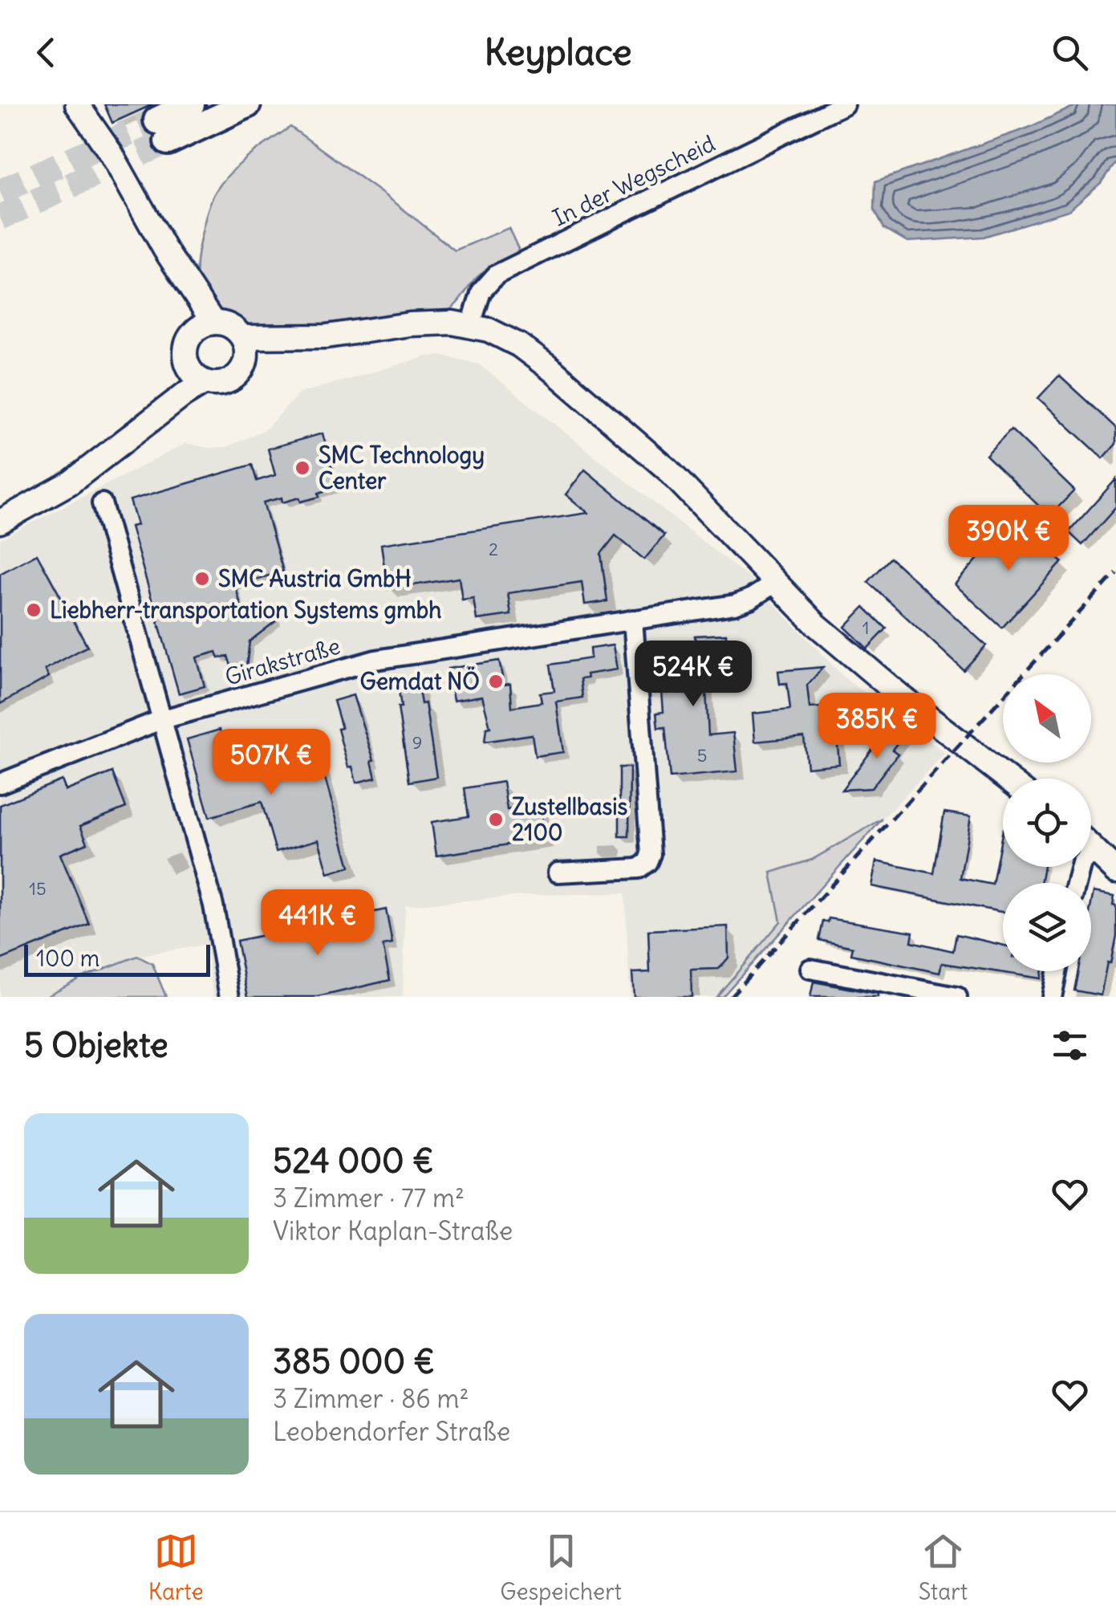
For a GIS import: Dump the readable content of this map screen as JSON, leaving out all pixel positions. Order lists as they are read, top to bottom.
{
  "streets": {
    "street": ["In der Wegscheid", "Girakstraße"]
  },
  "places": [
    "SMC Technology Center",
    "SMC Austria GmbH",
    "Liebherr-transportation Systems gmbh",
    "Gemdat NÖ",
    "Zustellbasis 2100"
  ],
  "house_numbers": [
    "2",
    "1",
    "9",
    "5",
    "15"
  ],
  "scale_bar": "100 m",
  "north": "top left",
  "page": {
    "header": "Keyplace",
    "price": [
      "390K €",
      "524K €",
      "385K €",
      "507K €",
      "441K €"
    ],
    "scale": "100 m",
    "heading": "5 Objekte",
    "list": [
      {
        "name": "524 000 €",
        "note": "3 Zimmer · 77 m² · Viktor Kaplan-Straße"
      },
      {
        "name": "385 000 €",
        "note": "3 Zimmer · 86 m² · Leobendorfer Straße"
      }
    ],
    "tabs": ["Karte", "Gespeichert", "Start"]
  }
}
